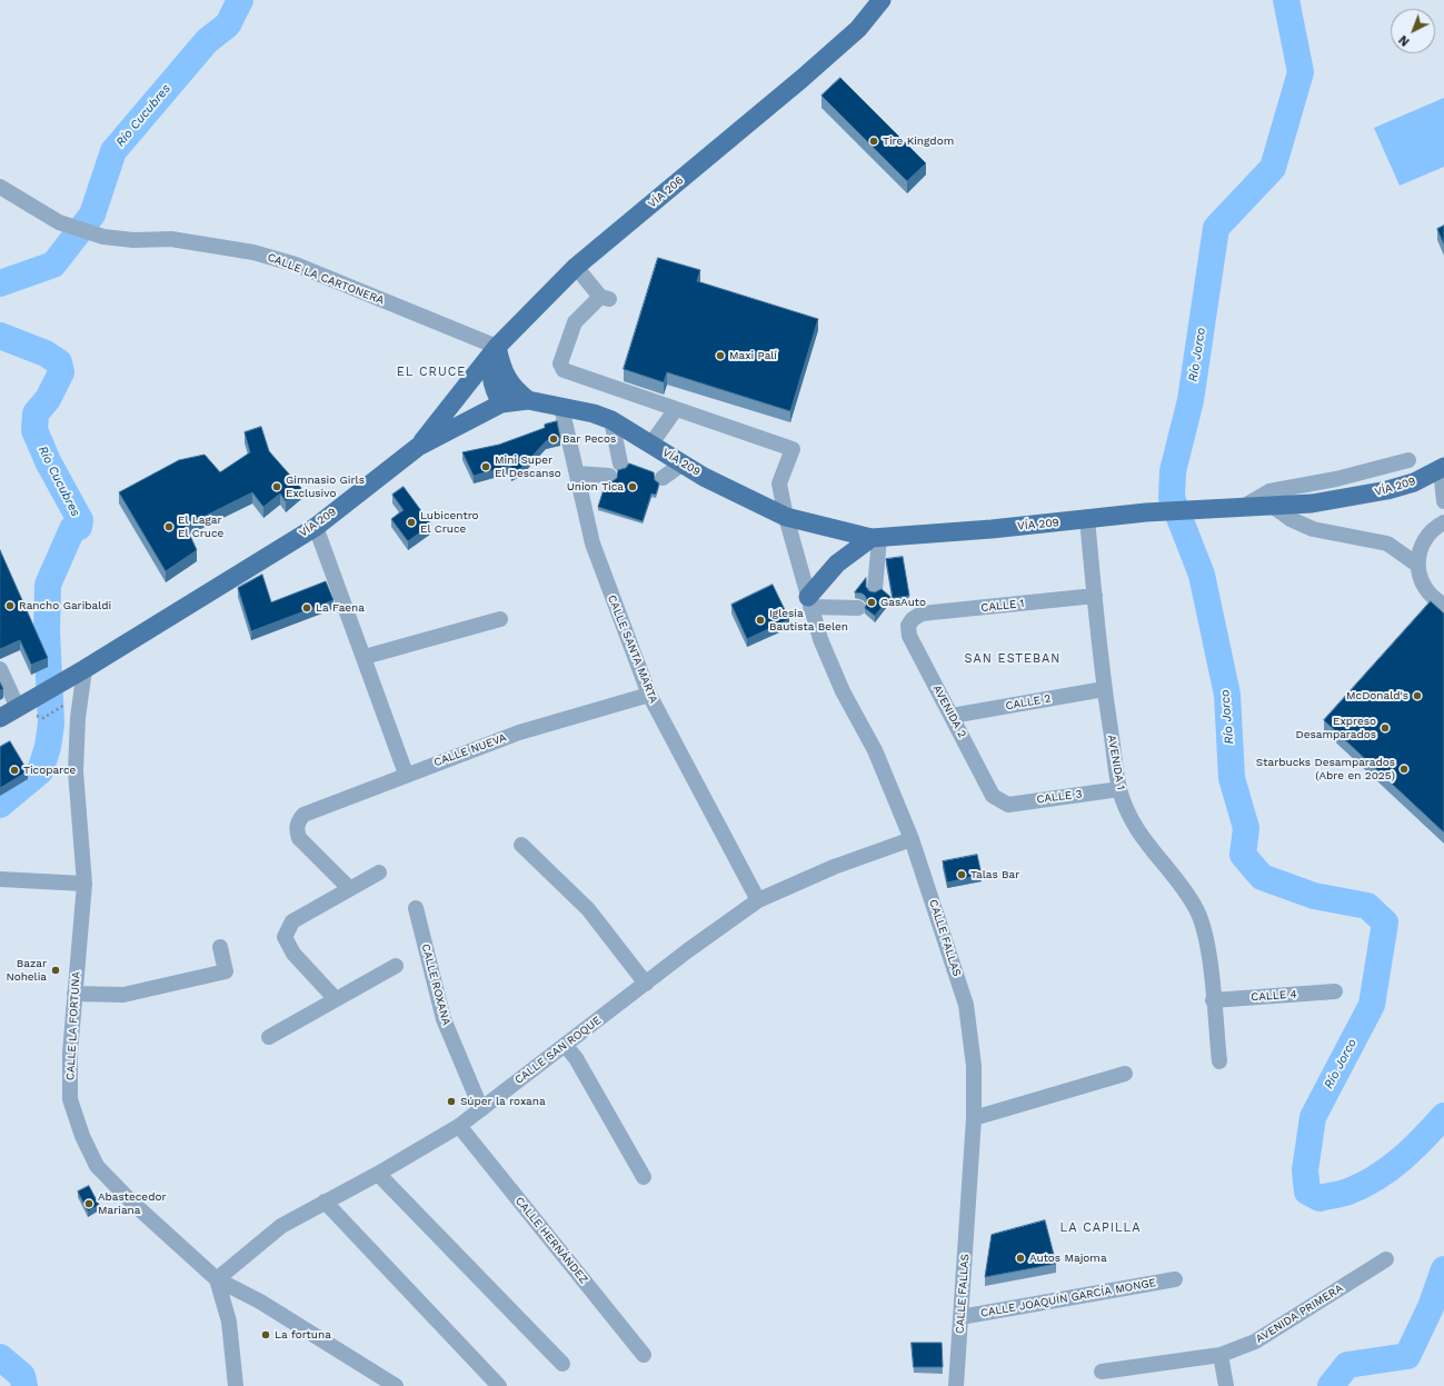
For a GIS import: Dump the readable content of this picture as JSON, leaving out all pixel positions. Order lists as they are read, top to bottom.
{
  "streets": {
    "main road": ["VÍA 206", "VÍA 209"],
    "street": [
      "CALLE LA CARTONERA",
      "CALLE 1",
      "CALLE SANTA MARTA",
      "CALLE 2",
      "AVENIDA 2",
      "CALLE NUEVA",
      "AVENIDA 1",
      "CALLE 3",
      "CALLE FALLAS",
      "CALLE ROXANA",
      "CALLE 4",
      "CALLE LA FORTUNA",
      "CALLE SAN ROQUE",
      "CALLE HERNÁNDEZ",
      "CALLE JOAQUÍN GARCÍA MONGE",
      "AVENIDA PRIMERA"
    ]
  },
  "crossings": [
    ["VÍA 206", "CALLE LA CARTONERA"],
    ["VÍA 206", "VÍA 209"],
    ["VÍA 209", "CALLE SANTA MARTA"],
    ["VÍA 209", "AVENIDA 1"],
    ["VÍA 209", "CALLE FALLAS"],
    ["VÍA 209", "CALLE LA FORTUNA"],
    ["CALLE 1", "AVENIDA 2"],
    ["CALLE 1", "AVENIDA 1"],
    ["CALLE SANTA MARTA", "CALLE NUEVA"],
    ["CALLE SANTA MARTA", "CALLE SAN ROQUE"],
    ["CALLE 2", "AVENIDA 2"],
    ["CALLE 2", "AVENIDA 1"],
    ["AVENIDA 2", "CALLE 3"],
    ["AVENIDA 1", "CALLE 3"],
    ["AVENIDA 1", "CALLE 4"],
    ["CALLE FALLAS", "CALLE SAN ROQUE"],
    ["CALLE FALLAS", "CALLE JOAQUÍN GARCÍA MONGE"],
    ["CALLE ROXANA", "CALLE SAN ROQUE"],
    ["CALLE LA FORTUNA", "CALLE SAN ROQUE"],
    ["CALLE SAN ROQUE", "CALLE HERNÁNDEZ"]
  ],
  "districts": ["EL CRUCE", "SAN ESTEBAN", "LA CAPILLA"],
  "water": ["Río Cucubres", "Río Jorco"],
  "places": [
    "Tire Kingdom",
    "Maxi Palí",
    "Bar Pecos",
    "Mini Super El Descanso",
    "Gimnasio Girls Exclusivo",
    "Union Tica",
    "Lubicentro El Cruce",
    "El Lagar El Cruce",
    "GasAuto",
    "Rancho Garibaldi",
    "La Faena",
    "Iglesia Bautista Belen",
    "McDonald's",
    "Expreso Desamparados",
    "Starbucks Desamparados (Abre en 2025)",
    "Ticoparce",
    "Talas Bar",
    "Bazar Nohelia",
    "Súper la roxana",
    "Abastecedor Mariana",
    "Autos Majoma",
    "La fortuna"
  ],
  "north": "bottom left"
}
